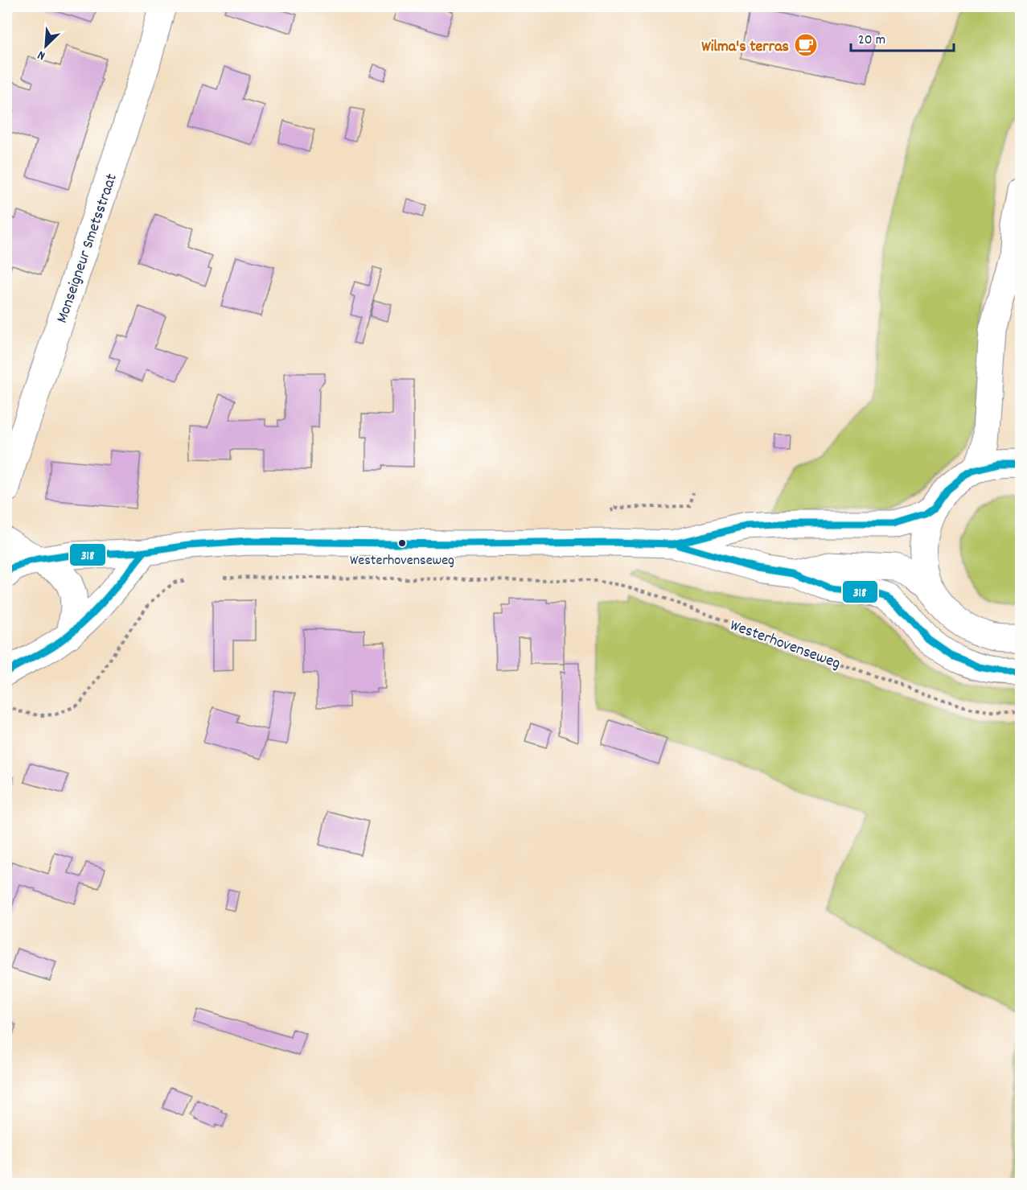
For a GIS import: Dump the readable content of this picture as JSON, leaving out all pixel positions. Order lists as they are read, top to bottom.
{
  "streets": {
    "street": ["Monseigneur Smetsstraat"],
    "path": ["Westerhovenseweg"]
  },
  "places": {
    "cafe": ["Wilma's terras"],
    "other": ["Westerhovenseweg"]
  },
  "lines": ["transit line 318"],
  "scale_bar": "20 m",
  "north": "bottom left"
}
